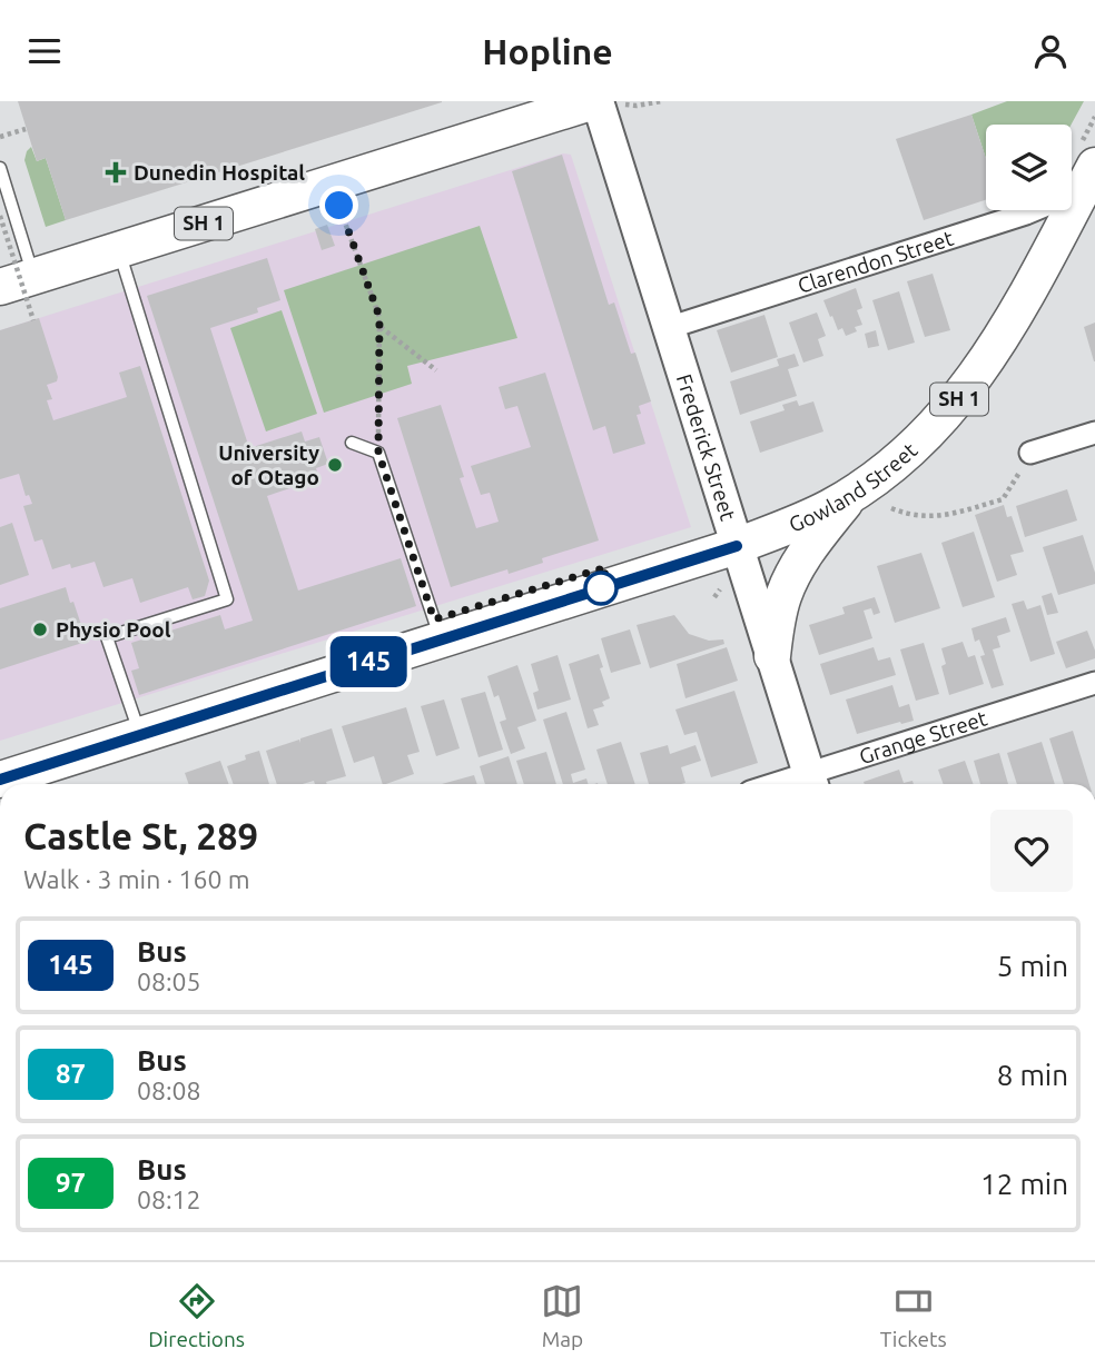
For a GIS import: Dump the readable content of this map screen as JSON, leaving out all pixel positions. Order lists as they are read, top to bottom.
{
  "streets": {
    "highway": ["SH 1", "Gowland Street"],
    "main road": ["Frederick Street"],
    "street": ["Clarendon Street", "Grange Street"]
  },
  "crossings": [
    ["SH 1", "Frederick Street"],
    ["SH 1", "Gowland Street"],
    ["Clarendon Street", "Frederick Street"],
    ["Clarendon Street", "Gowland Street"],
    ["Frederick Street", "Gowland Street"],
    ["Frederick Street", "Grange Street"]
  ],
  "places": {
    "health": ["Dunedin Hospital"],
    "other": ["University of Otago", "Physio Pool"]
  },
  "lines": ["bus line 145"],
  "page": {
    "header": "Hopline",
    "on_map": "145",
    "heading": ["Castle St, 289", "Walk · 3 min · 160 m"],
    "list": [
      {
        "mark": "145",
        "name": "Bus",
        "note": "08:05",
        "value": "5 min"
      },
      {
        "mark": "87",
        "name": "Bus",
        "note": "08:08",
        "value": "8 min"
      },
      {
        "mark": "97",
        "name": "Bus",
        "note": "08:12",
        "value": "12 min"
      }
    ],
    "tabs": ["Directions", "Map", "Tickets"]
  }
}
